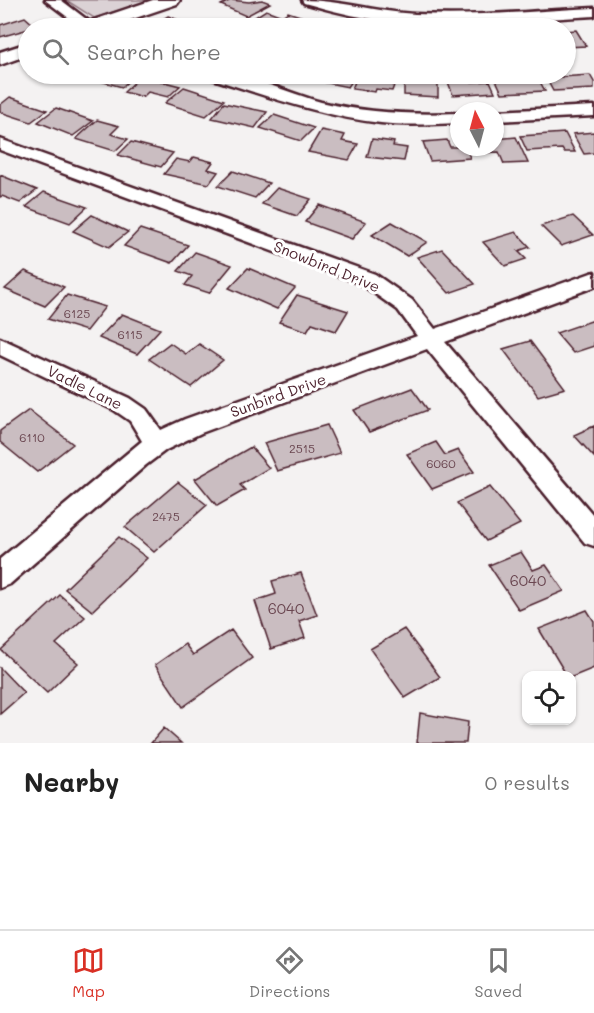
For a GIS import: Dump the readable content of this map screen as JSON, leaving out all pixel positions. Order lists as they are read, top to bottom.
{
  "streets": {
    "street": ["Snowbird Drive", "Vadle Lane", "Sunbird Drive"]
  },
  "crossings": [
    ["Snowbird Drive", "Sunbird Drive"],
    ["Vadle Lane", "Sunbird Drive"]
  ],
  "house_numbers": [
    "6125",
    "6115",
    "6110",
    "2515",
    "6060",
    "2475",
    "6040",
    "6040"
  ],
  "north": "top",
  "page": {
    "search": "Search here",
    "heading": ["Nearby", "0 results"],
    "nav": ["Map", "Directions", "Saved"]
  }
}
